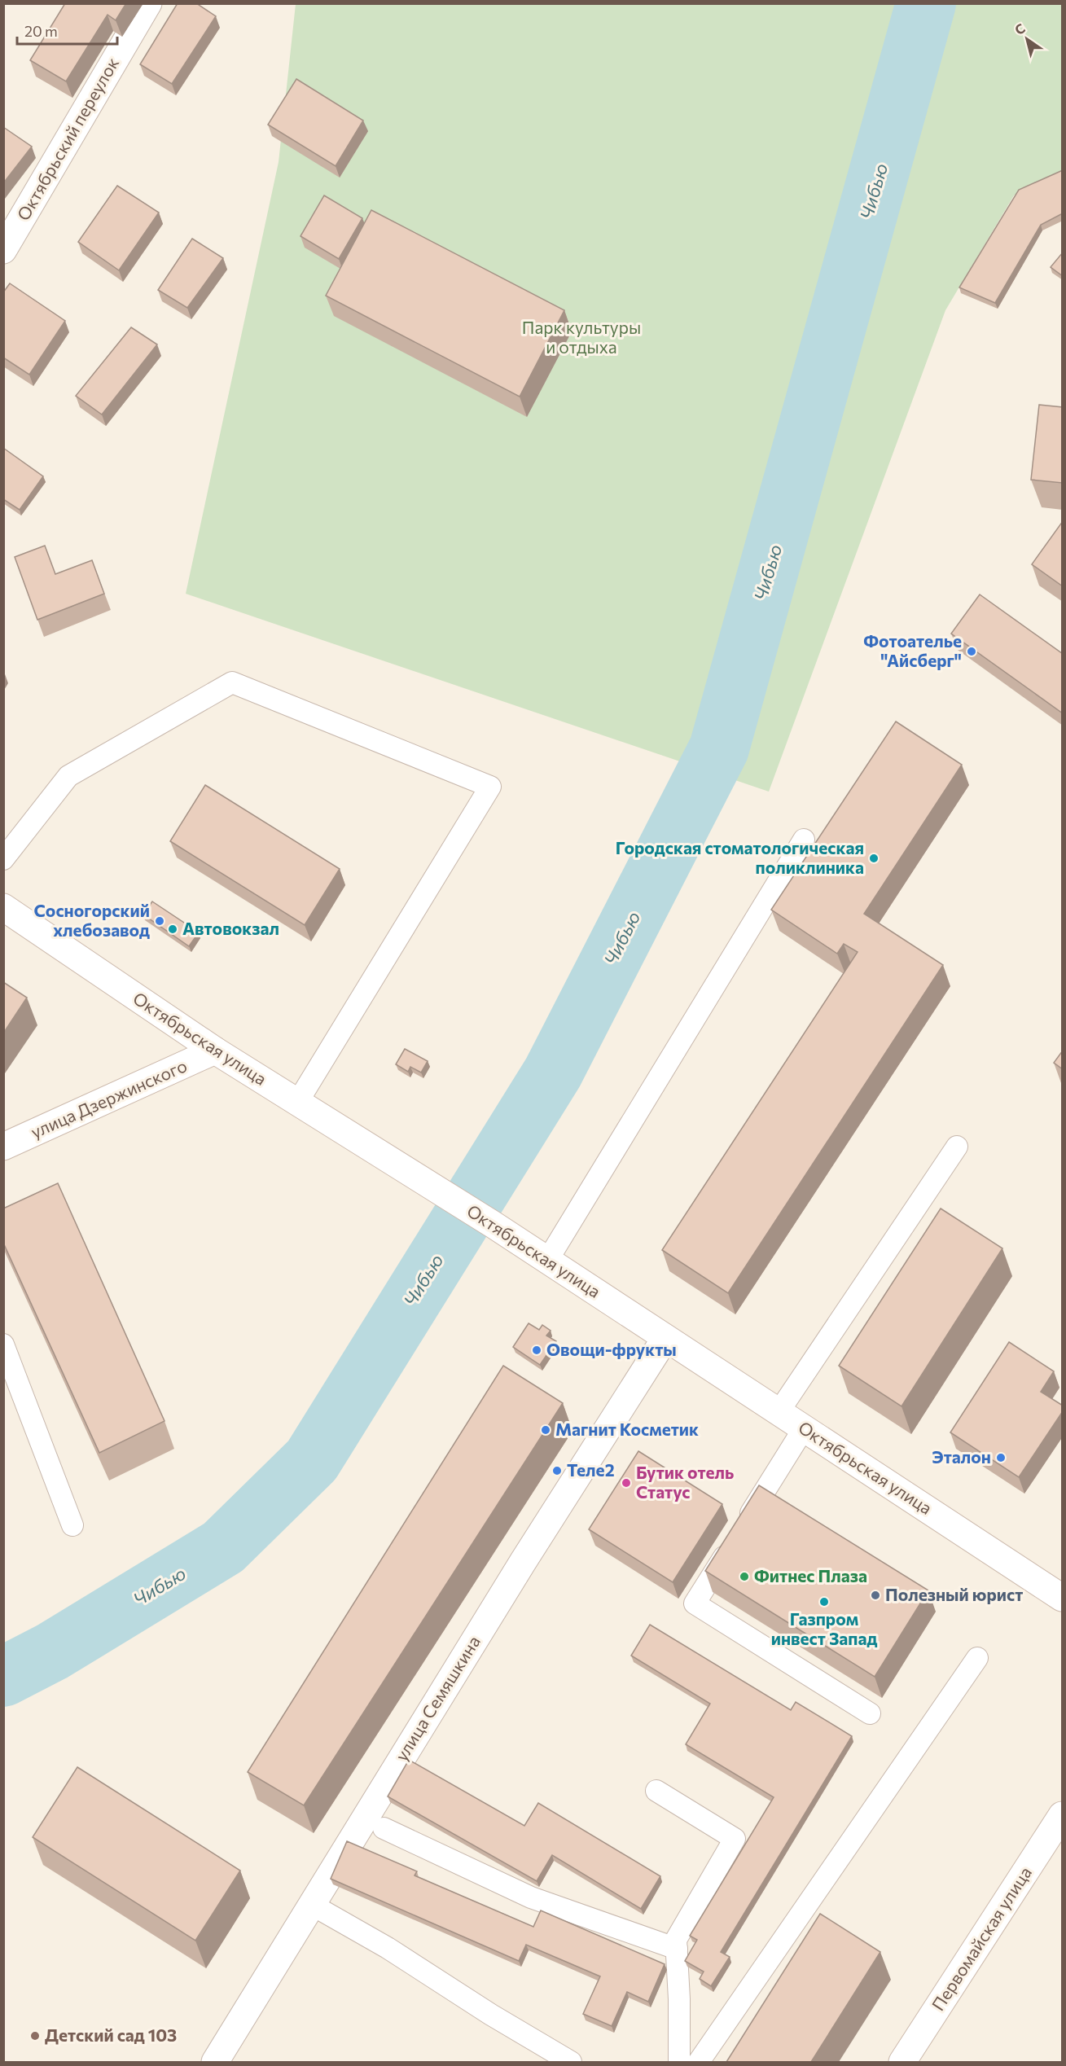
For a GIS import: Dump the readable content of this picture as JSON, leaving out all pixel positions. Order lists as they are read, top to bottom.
{
  "streets": {
    "main road": [
      "Октябрьский переулок",
      "Октябрьская улица",
      "улица Дзержинского",
      "улица Семяшкина",
      "Первомайская улица"
    ]
  },
  "crossings": [
    ["Октябрьская улица", "улица Дзержинского"],
    ["Октябрьская улица", "улица Семяшкина"]
  ],
  "water": ["Чибью"],
  "parks": ["Парк культуры и отдыха"],
  "places": [
    "Фотоателье \"Айсберг\"",
    "Городская стоматологическая поликлиника",
    "Сосногорский хлебозавод",
    "Автовокзал",
    "Овощи-фрукты",
    "Магнит Косметик",
    "Эталон",
    "Теле2",
    "Бутик отель Статус",
    "Фитнес Плаза",
    "Полезный юрист",
    "Газпром инвест Запад",
    "Детский сад 103"
  ],
  "scale_bar": "20 m",
  "north": "top left"
}
